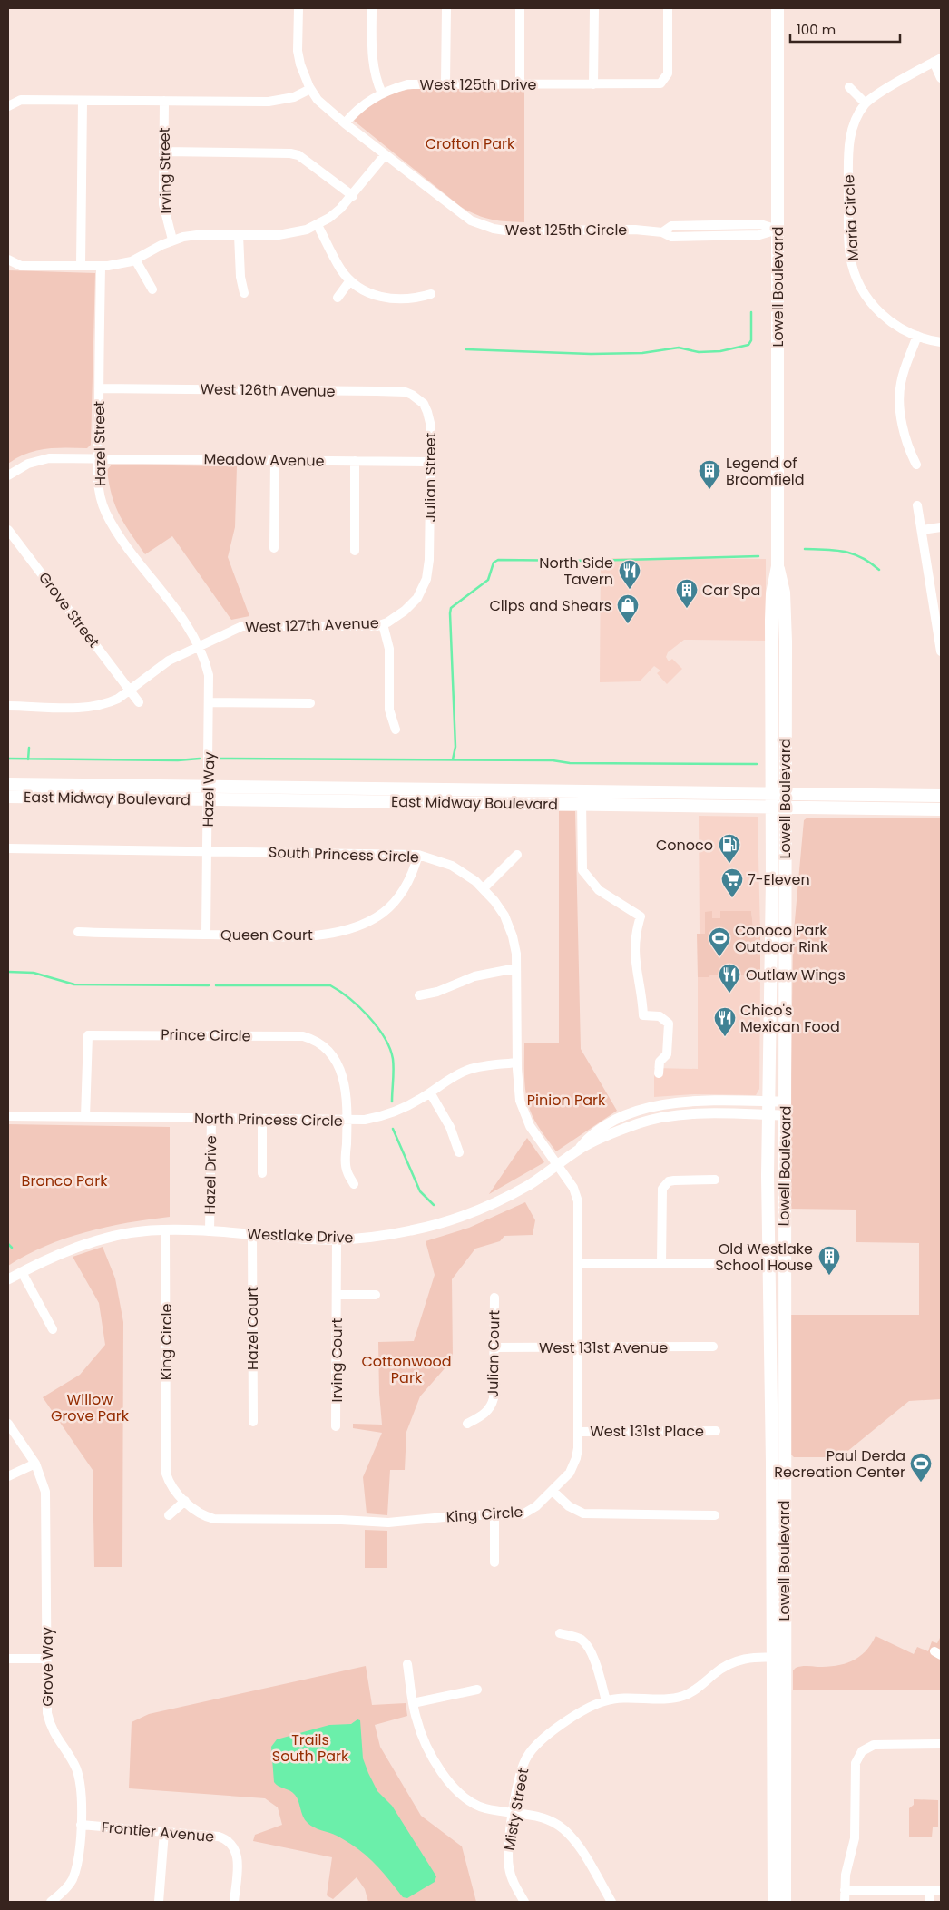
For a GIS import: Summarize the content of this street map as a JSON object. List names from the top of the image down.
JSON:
{
  "streets": {
    "main road": ["Lowell Boulevard", "East Midway Boulevard"],
    "street": [
      "West 125th Drive",
      "Irving Street",
      "Maria Circle",
      "West 125th Circle",
      "West 126th Avenue",
      "Hazel Street",
      "Meadow Avenue",
      "Julian Street",
      "Grove Street",
      "West 127th Avenue",
      "Hazel Way",
      "South Princess Circle",
      "Queen Court",
      "Prince Circle",
      "North Princess Circle",
      "Hazel Drive",
      "Westlake Drive",
      "Hazel Court",
      "King Circle",
      "West 131st Avenue",
      "Julian Court",
      "Irving Court",
      "West 131st Place",
      "Grove Way",
      "Misty Street",
      "Frontier Avenue"
    ]
  },
  "crossings": [
    ["West 125th Circle", "Lowell Boulevard"],
    ["Lowell Boulevard", "East Midway Boulevard"],
    ["Lowell Boulevard", "Westlake Drive"],
    ["Lowell Boulevard", "Misty Street"],
    ["West 126th Avenue", "Hazel Street"],
    ["West 126th Avenue", "Julian Street"],
    ["Hazel Street", "Meadow Avenue"],
    ["Hazel Street", "West 127th Avenue"],
    ["Hazel Street", "Hazel Way"],
    ["Meadow Avenue", "Julian Street"],
    ["Julian Street", "West 127th Avenue"],
    ["Grove Street", "West 127th Avenue"],
    ["West 127th Avenue", "Hazel Way"],
    ["Hazel Way", "East Midway Boulevard"],
    ["Hazel Way", "South Princess Circle"],
    ["Hazel Way", "Queen Court"],
    ["South Princess Circle", "Queen Court"],
    ["South Princess Circle", "North Princess Circle"],
    ["South Princess Circle", "Westlake Drive"],
    ["South Princess Circle", "King Circle"],
    ["Prince Circle", "North Princess Circle"],
    ["North Princess Circle", "Hazel Drive"],
    ["Hazel Drive", "Westlake Drive"],
    ["Westlake Drive", "Hazel Court"],
    ["Westlake Drive", "King Circle"],
    ["Westlake Drive", "Irving Court"],
    ["King Circle", "West 131st Avenue"],
    ["King Circle", "West 131st Place"],
    ["West 131st Avenue", "Julian Court"],
    ["Grove Way", "Frontier Avenue"]
  ],
  "parks": [
    "Crofton Park",
    "Pinion Park",
    "Bronco Park",
    "Cottonwood Park",
    "Willow Grove Park",
    "Trails South Park"
  ],
  "places": {
    "building": ["Legend of Broomfield", "Car Spa", "Old Westlake School House"],
    "restaurant": ["North Side Tavern", "Outlaw Wings", "Chico's Mexican Food"],
    "shop": ["Clips and Shears"],
    "fuel station": ["Conoco"],
    "supermarket": ["7-Eleven"],
    "sports": ["Conoco Park Outdoor Rink", "Paul Derda Recreation Center"]
  },
  "scale_bar": "100 m"
}
